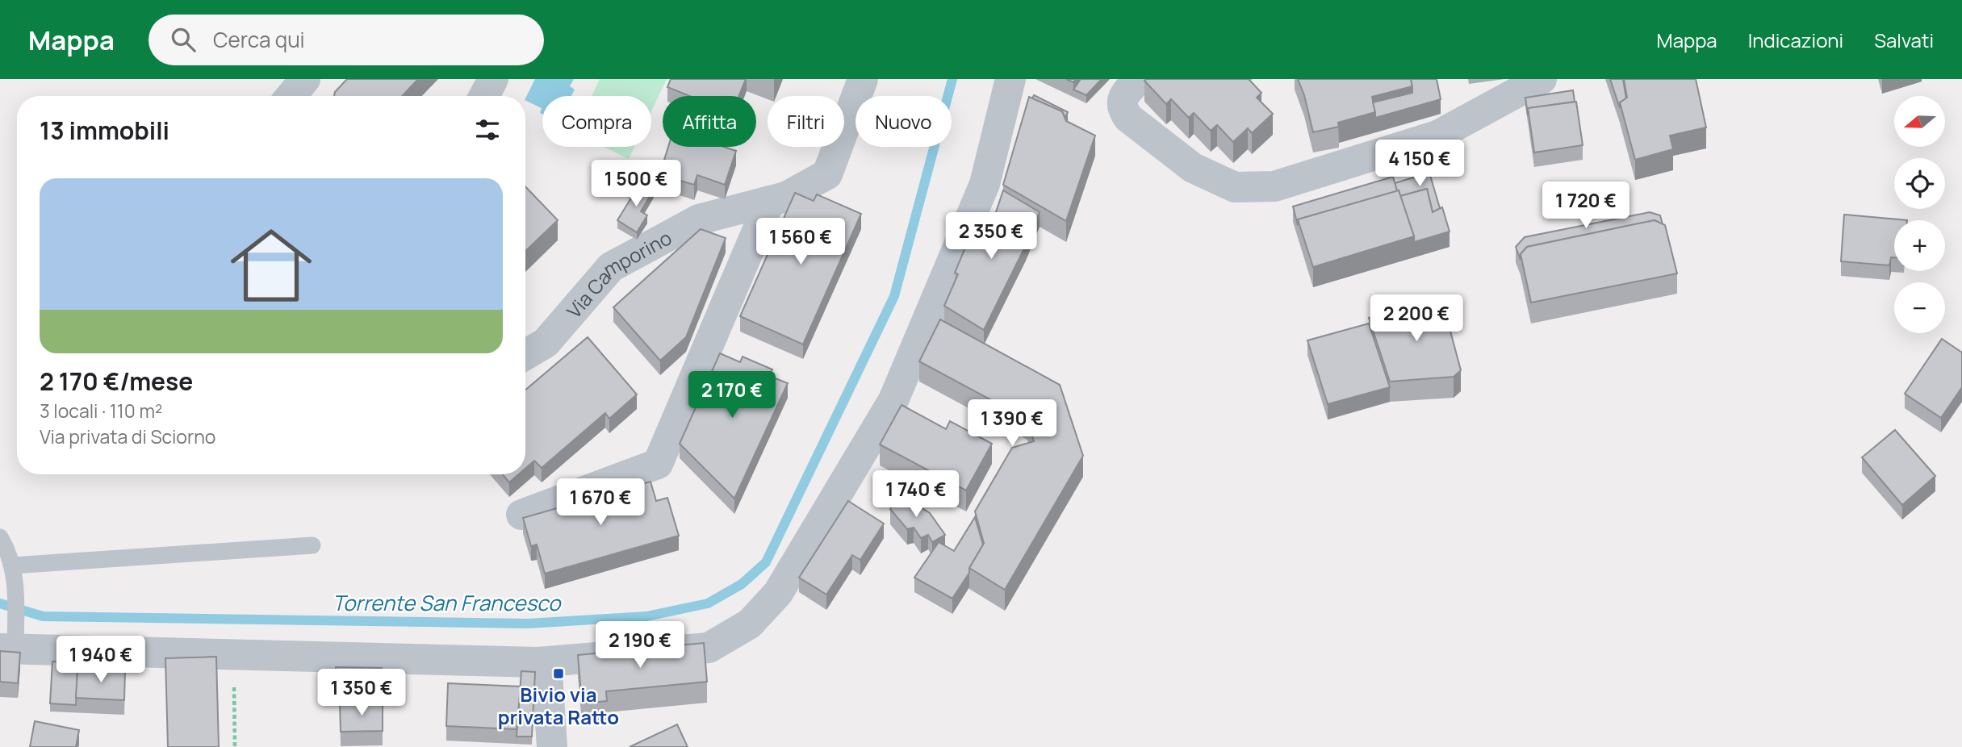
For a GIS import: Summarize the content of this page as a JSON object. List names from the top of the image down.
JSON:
{
  "streets": {
    "street": ["Via Camporino"]
  },
  "water": ["Torrente San Francesco"],
  "places": {
    "transit": ["Bivio via privata Ratto"]
  },
  "north": "left",
  "page": {
    "header": "Mappa",
    "search": "Cerca qui",
    "nav": ["Mappa", "Indicazioni", "Salvati"],
    "map_buttons": ["+", "−"],
    "chip": [
      "Compra",
      "Affitta",
      "Filtri",
      "Nuovo"
    ],
    "heading": "13 immobili",
    "price": [
      "4 150 €",
      "1 500 €",
      "1 720 €",
      "2 350 €",
      "1 560 €",
      "2 200 €",
      "2 170 €",
      "1 390 €",
      "1 740 €",
      "1 670 €",
      "2 190 €",
      "1 940 €",
      "1 350 €"
    ],
    "list": [
      {
        "name": "2 170 €/mese",
        "note": "3 locali · 110 m² · Via privata di Sciorno"
      }
    ]
  }
}
